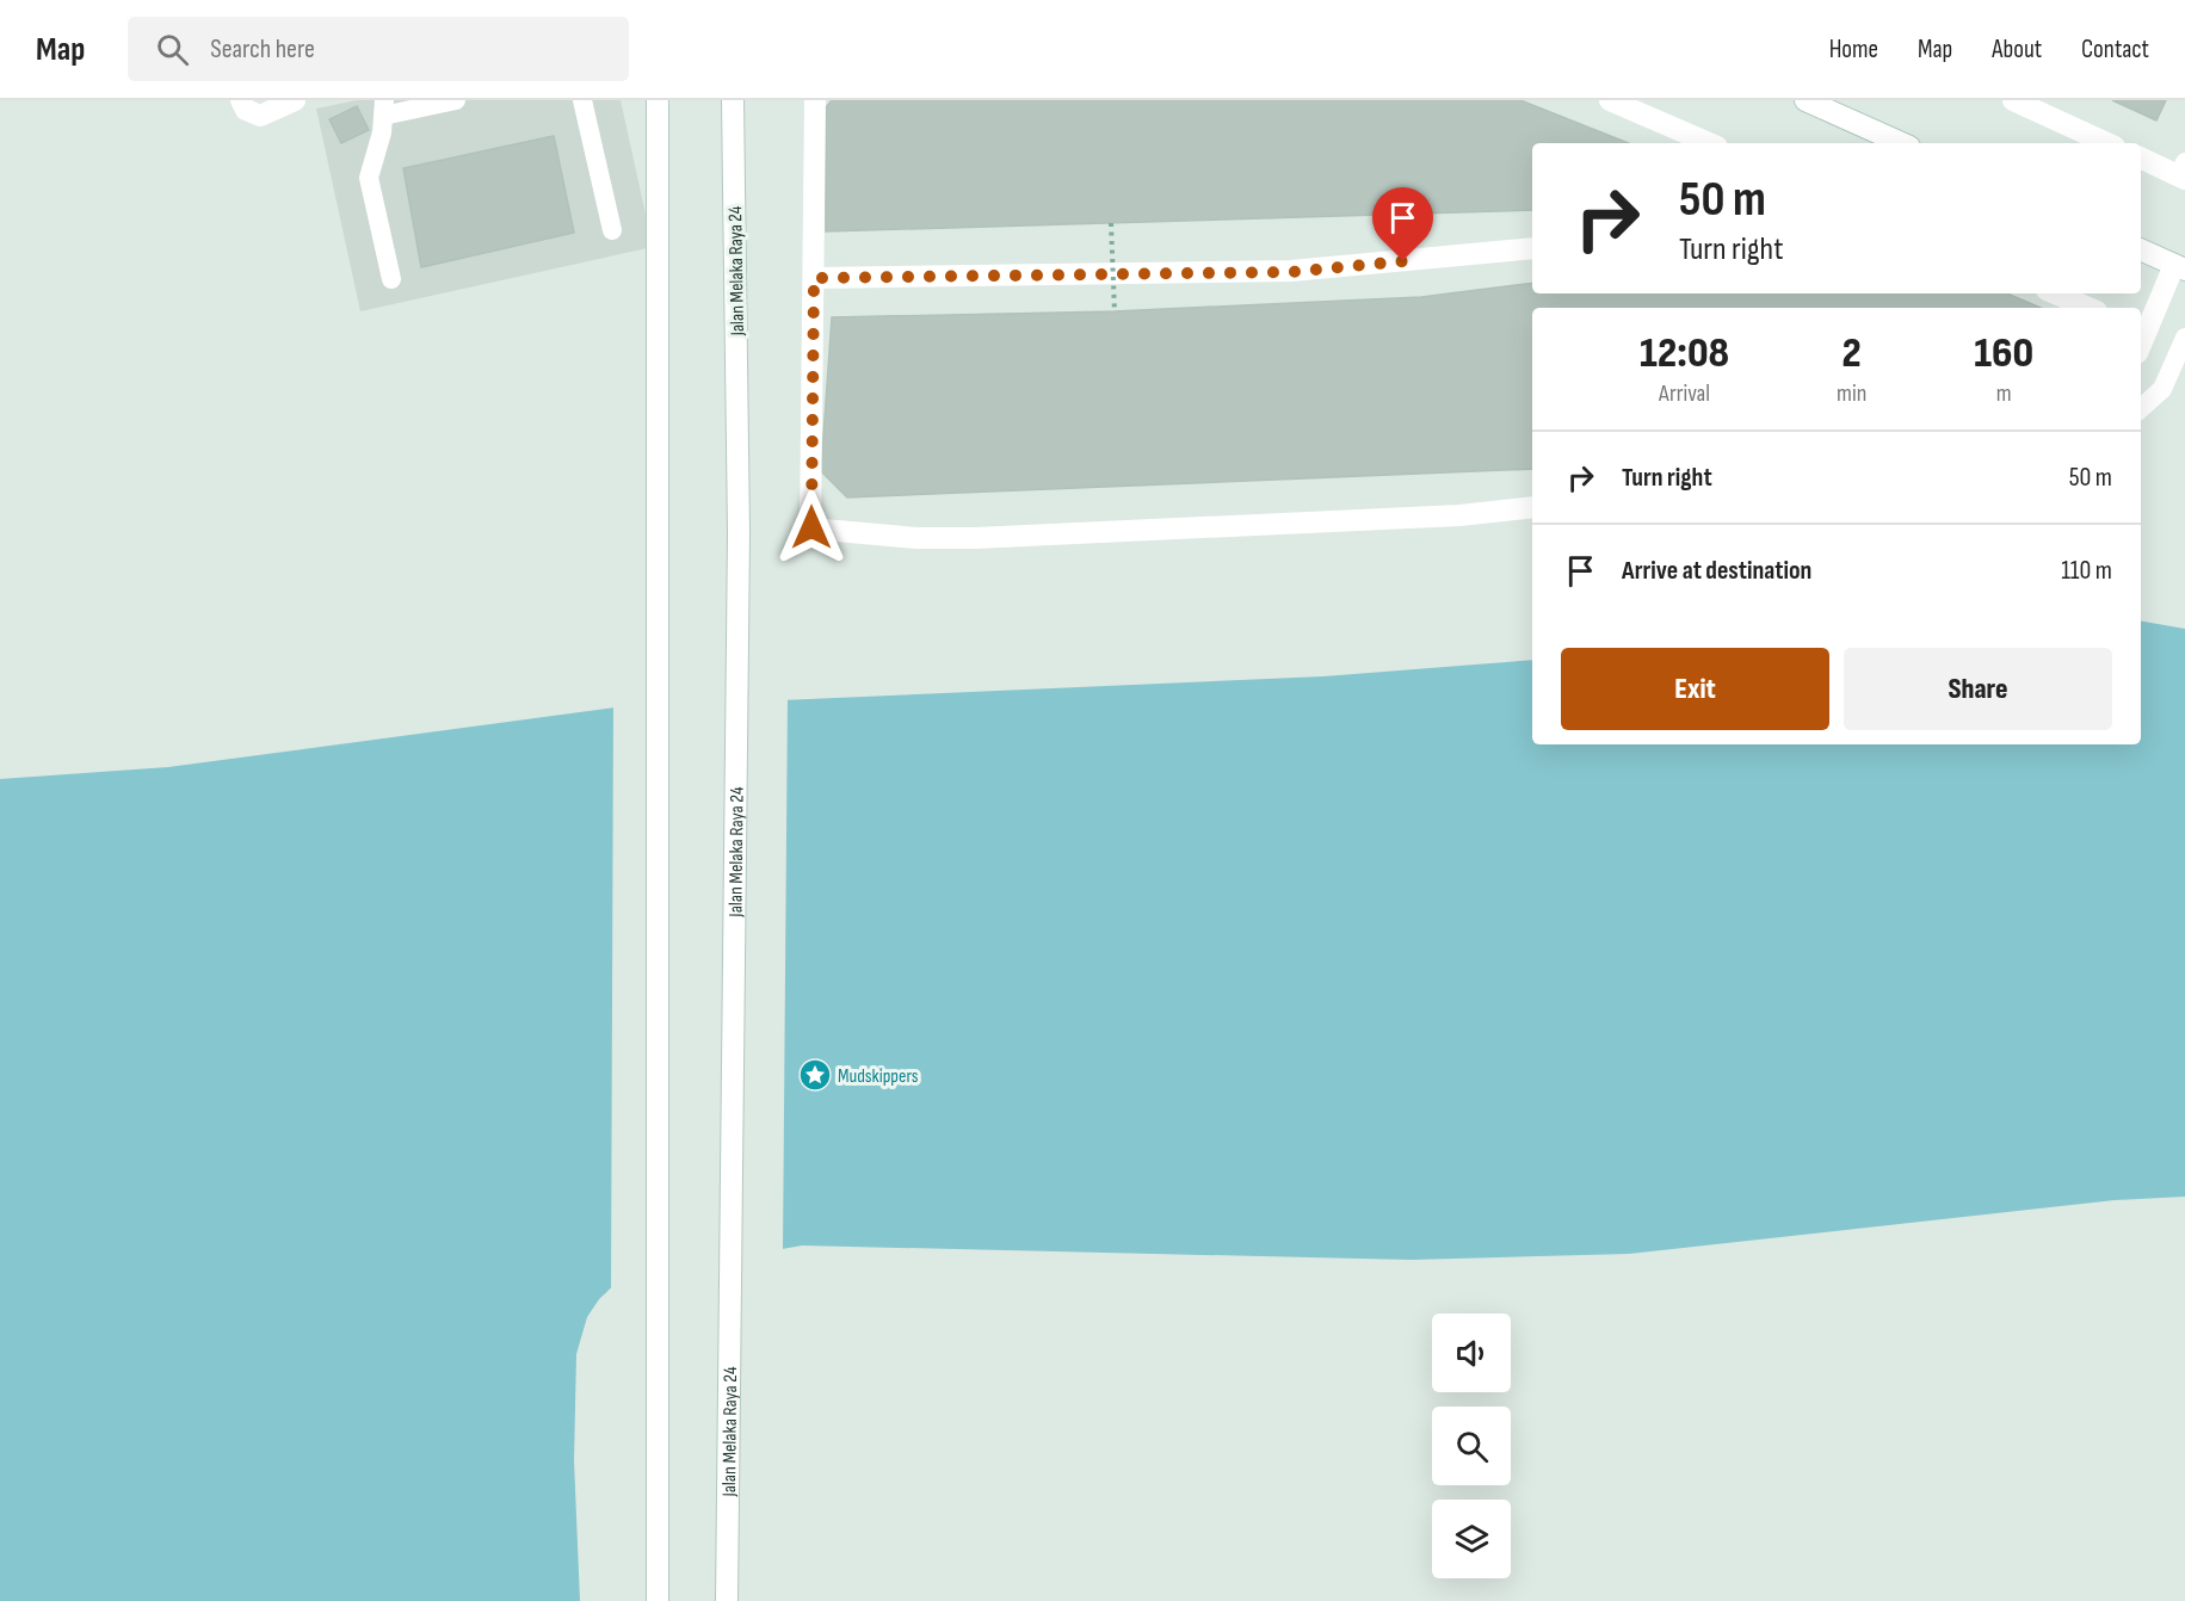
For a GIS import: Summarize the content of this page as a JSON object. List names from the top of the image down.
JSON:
{
  "streets": {
    "street": ["Jalan Melaka Raya 24"]
  },
  "places": {
    "place": ["Mudskippers"]
  },
  "page": {
    "header": "Map",
    "search": "Search here",
    "nav": [
      "Home",
      "Map",
      "About",
      "Contact"
    ],
    "turn": ["50 m", "Turn right"],
    "eta": [
      "12:08",
      "Arrival",
      "2",
      "min",
      "160",
      "m"
    ],
    "list": [
      {
        "name": "Turn right",
        "value": "50 m"
      },
      {
        "name": "Arrive at destination",
        "value": "110 m"
      }
    ],
    "buttons": ["Exit", "Share"]
  }
}
